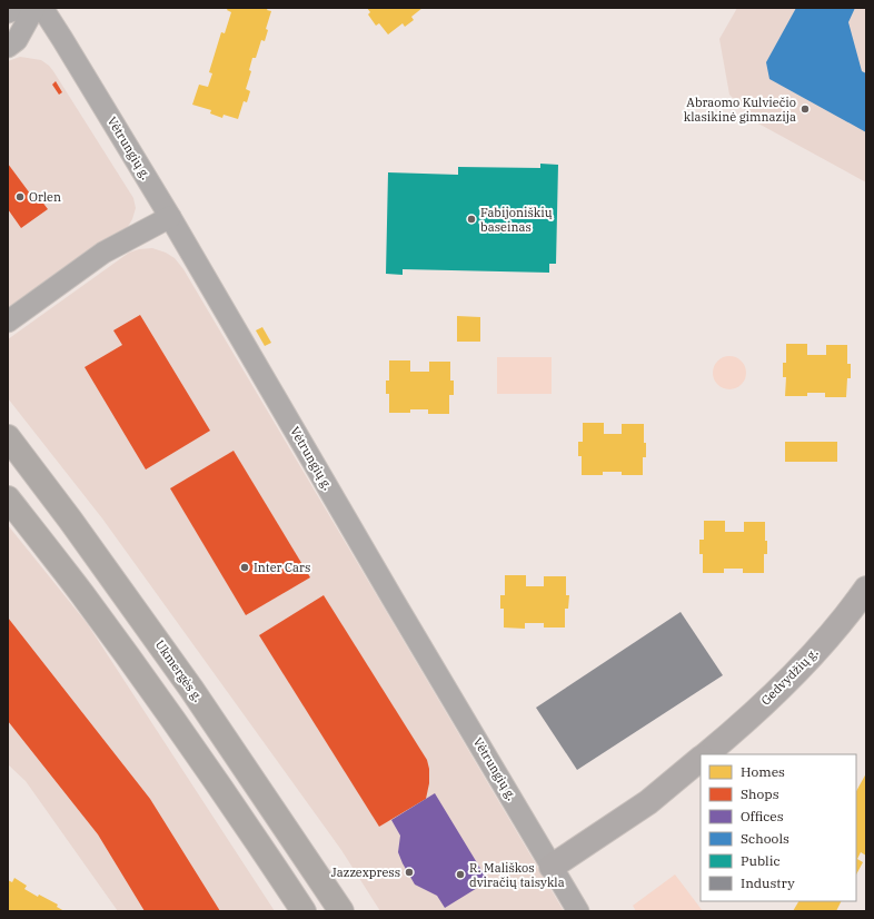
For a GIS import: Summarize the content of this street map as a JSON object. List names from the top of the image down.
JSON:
{
  "streets": {
    "highway": ["Ukmergės g."],
    "main road": ["Gedvydžių g."],
    "street": ["Vėtrungių g."]
  },
  "places": [
    "Abraomo Kulviečio klasikinė gimnazija",
    "Orlen",
    "Fabijoniškių baseinas",
    "Inter Cars",
    "Jazzexpress",
    "R. Mališkos dviračių taisykla"
  ],
  "legend": [
    "Homes",
    "Shops",
    "Offices",
    "Schools",
    "Public",
    "Industry"
  ]
}
